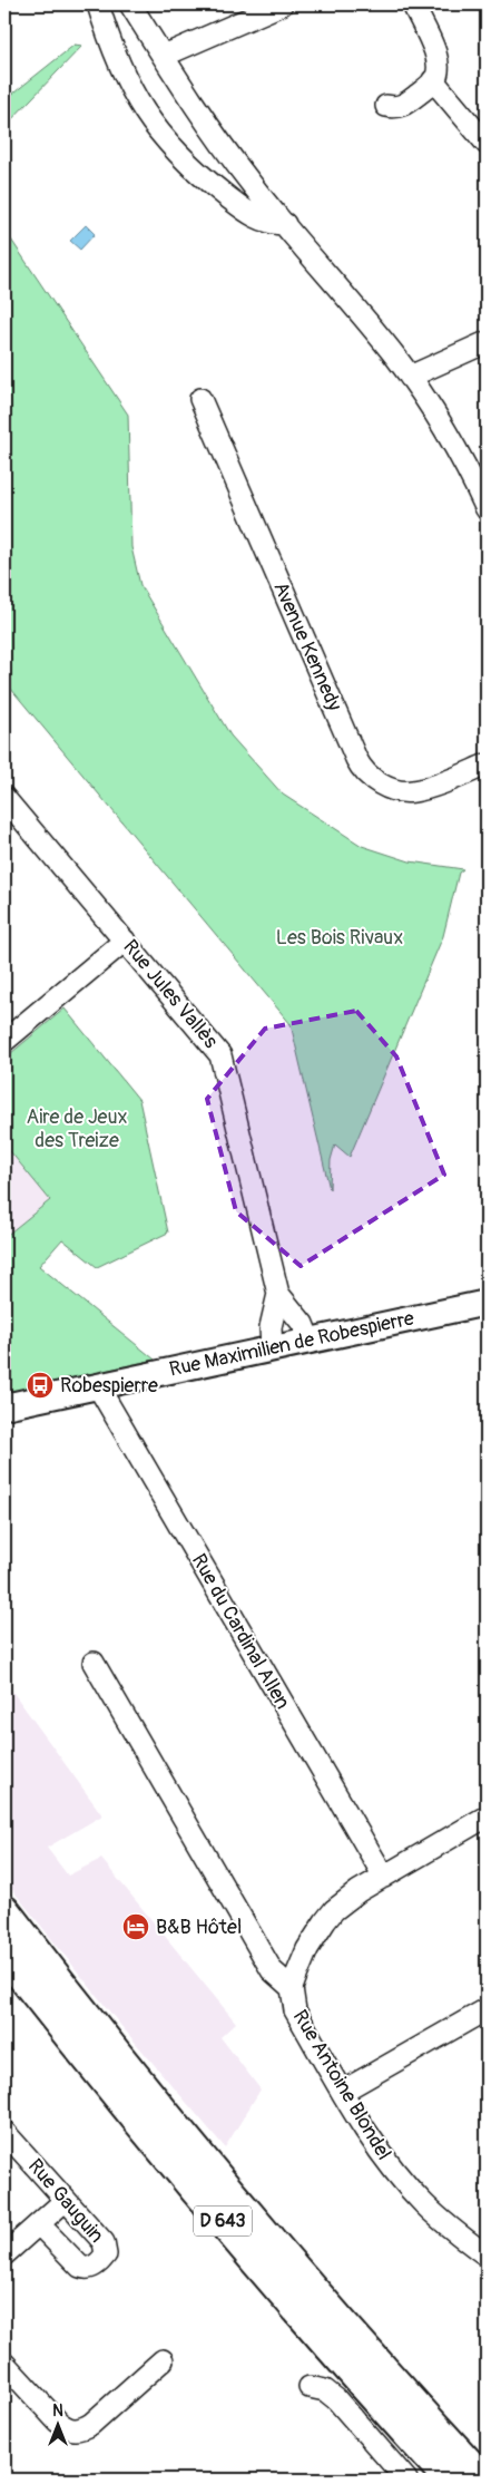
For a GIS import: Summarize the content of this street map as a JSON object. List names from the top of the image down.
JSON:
{
  "streets": {
    "highway": ["D 643"],
    "main road": ["Rue Maximilien de Robespierre"],
    "street": [
      "Avenue Kennedy",
      "Rue Jules Vallès",
      "Rue du Cardinal Allen",
      "Rue Antoine Blondel",
      "Rue Gauguin"
    ]
  },
  "crossings": [
    ["Rue Jules Vallès", "Rue Maximilien de Robespierre"],
    ["Rue Maximilien de Robespierre", "Rue du Cardinal Allen"]
  ],
  "parks": ["Les Bois Rivaux", "Aire de Jeux des Treize"],
  "places": {
    "bus stop": ["Robespierre"],
    "hotel": ["B&B Hôtel"]
  },
  "north": "top"
}
